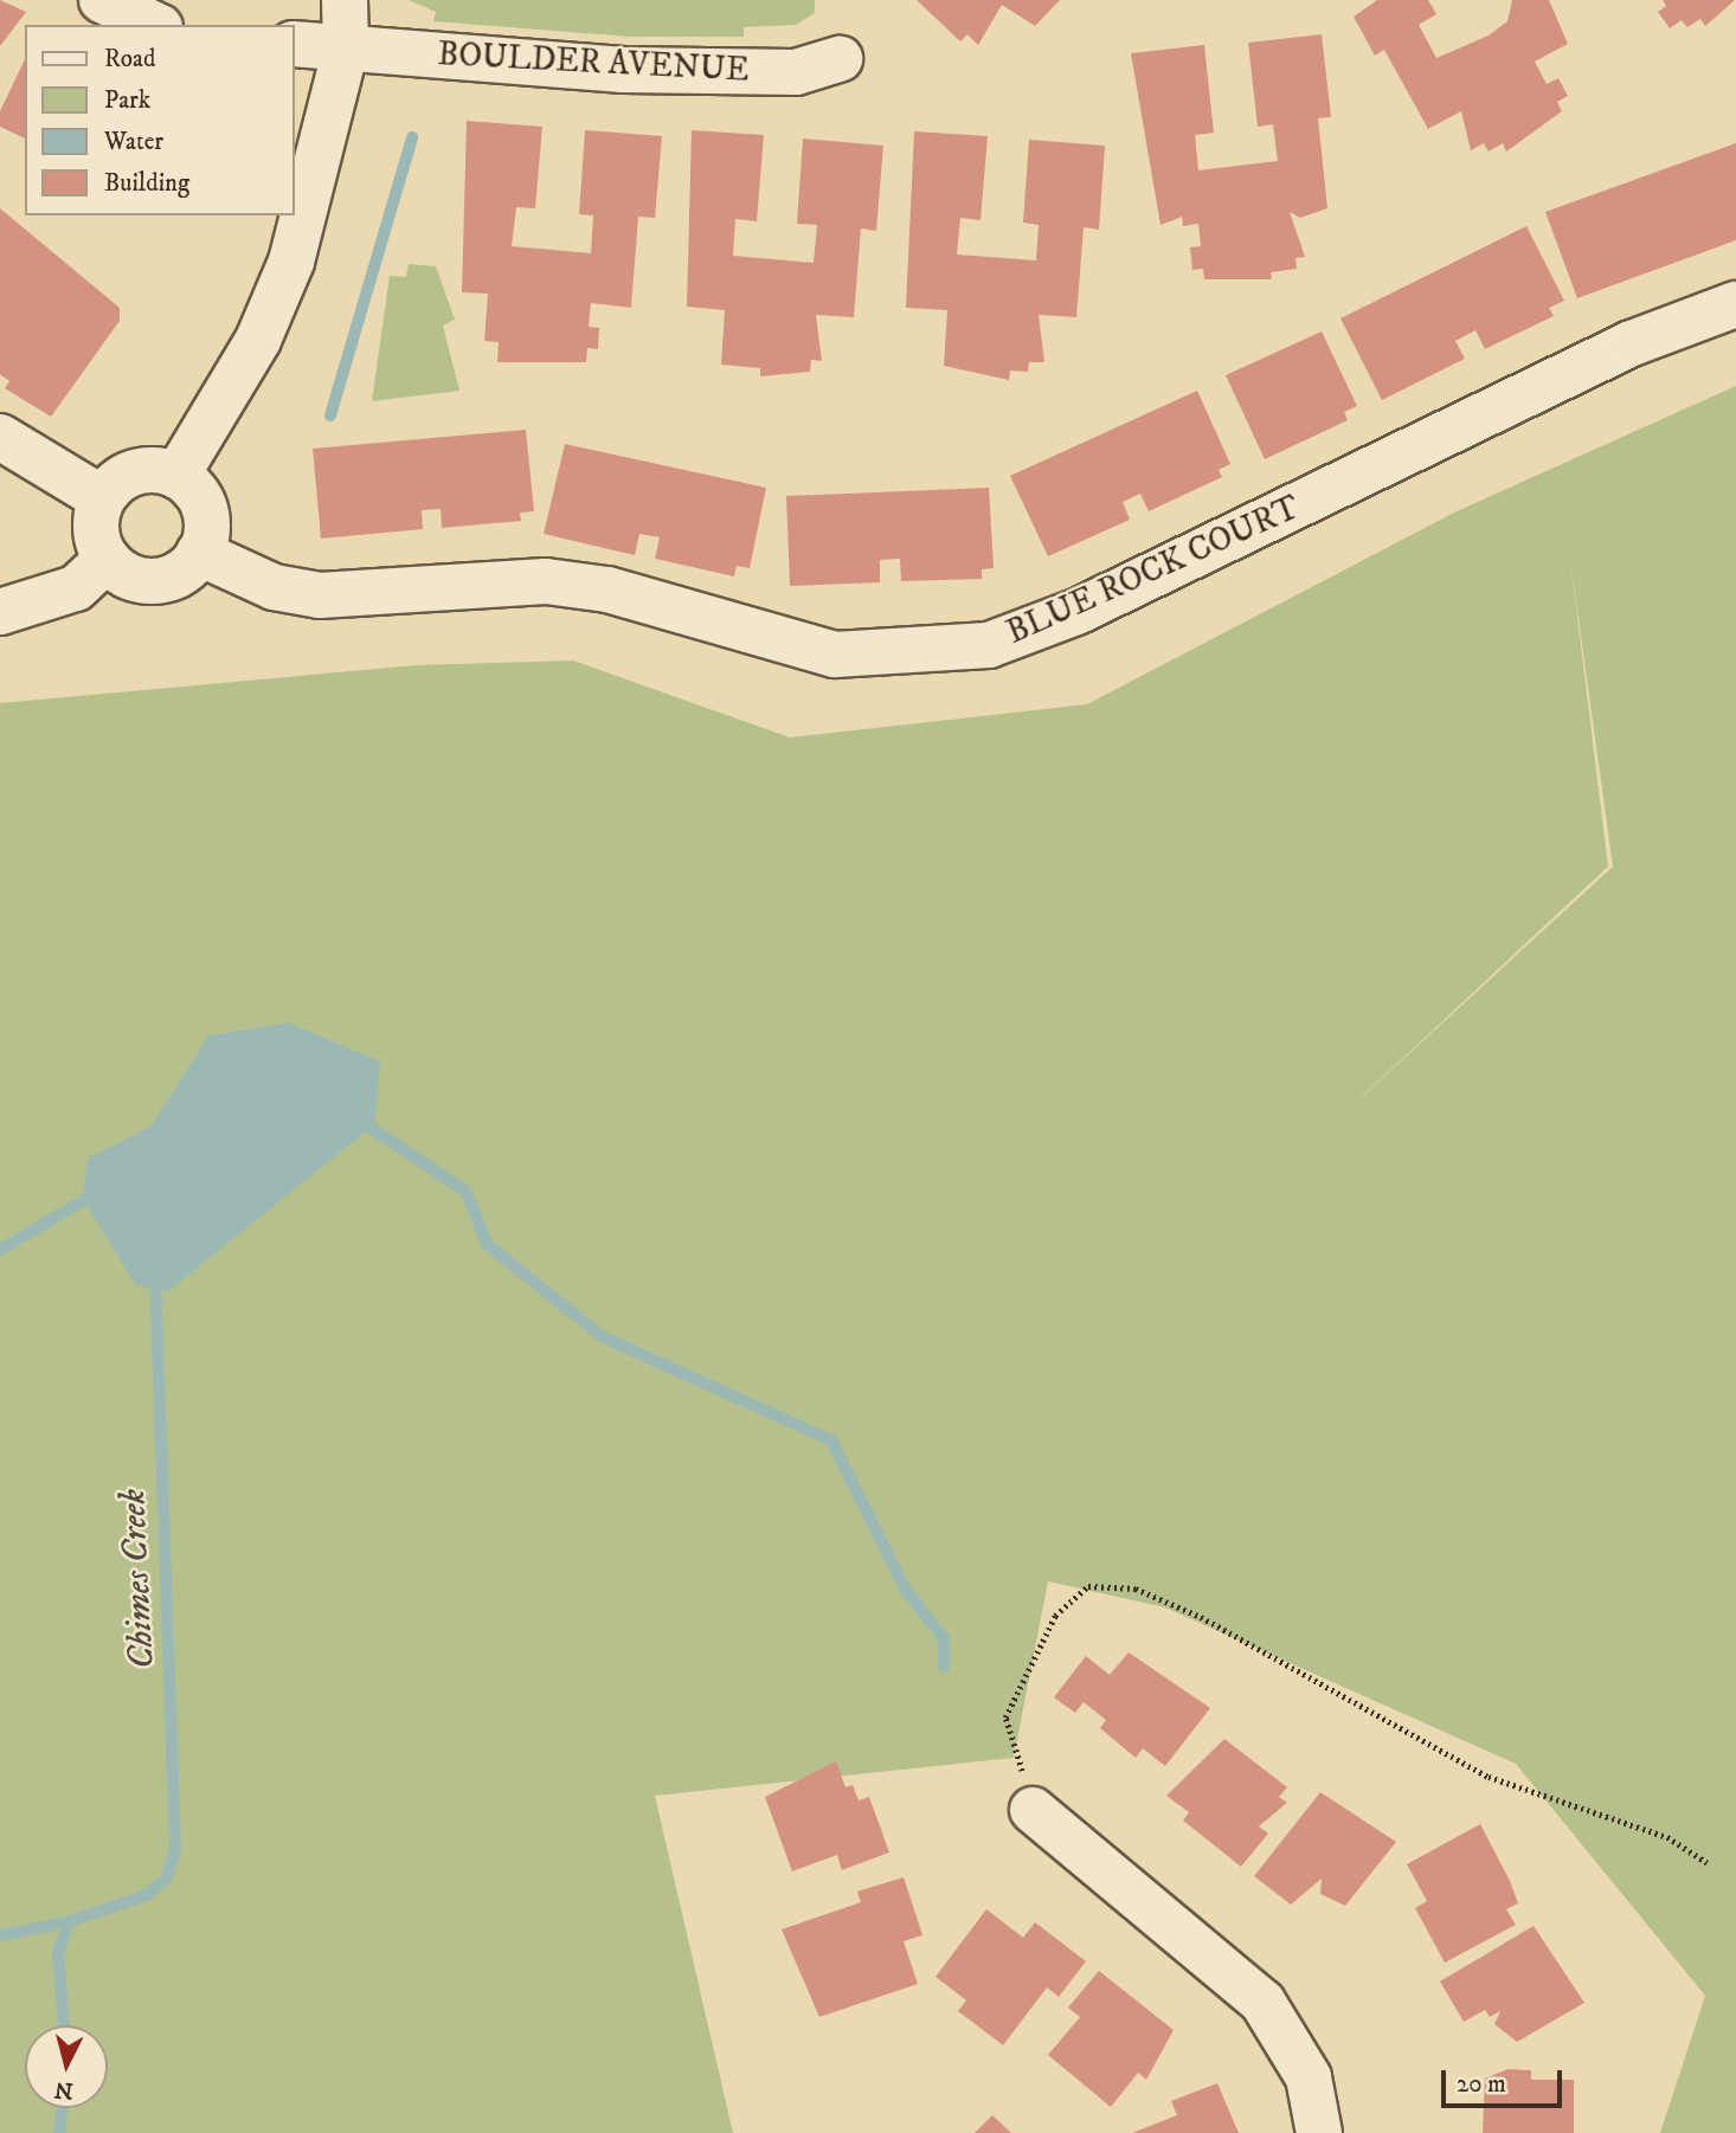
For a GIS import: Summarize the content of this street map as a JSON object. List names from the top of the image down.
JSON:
{
  "streets": {
    "street": ["BOULDER AVENUE", "BLUE ROCK COURT"]
  },
  "water": ["Chimes Creek"],
  "legend": [
    "Road",
    "Park",
    "Water",
    "Building"
  ],
  "scale_bar": "20 m",
  "north": "bottom"
}
